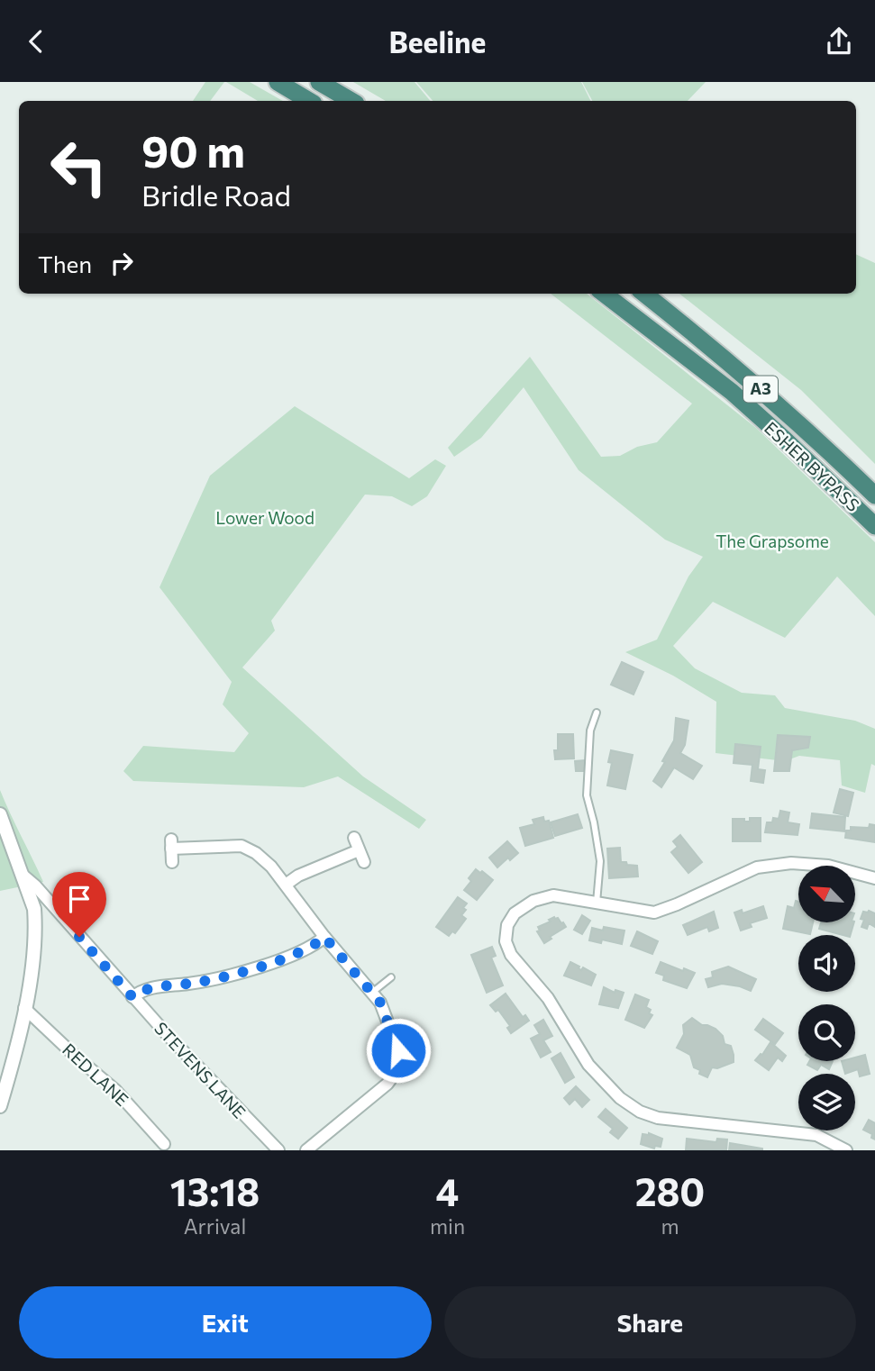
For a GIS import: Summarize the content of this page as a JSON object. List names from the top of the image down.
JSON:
{
  "streets": {
    "highway": ["A3", "ESHER BYPASS"],
    "street": ["STEVENS LANE", "RED LANE"]
  },
  "parks": ["Lower Wood", "The Grapsome"],
  "north": "top left",
  "page": {
    "header": "Beeline",
    "turn": ["90 m", "Bridle Road"],
    "then": "Then",
    "eta": [
      "13:18",
      "Arrival",
      "4",
      "min",
      "280",
      "m"
    ],
    "buttons": ["Exit", "Share"]
  }
}
